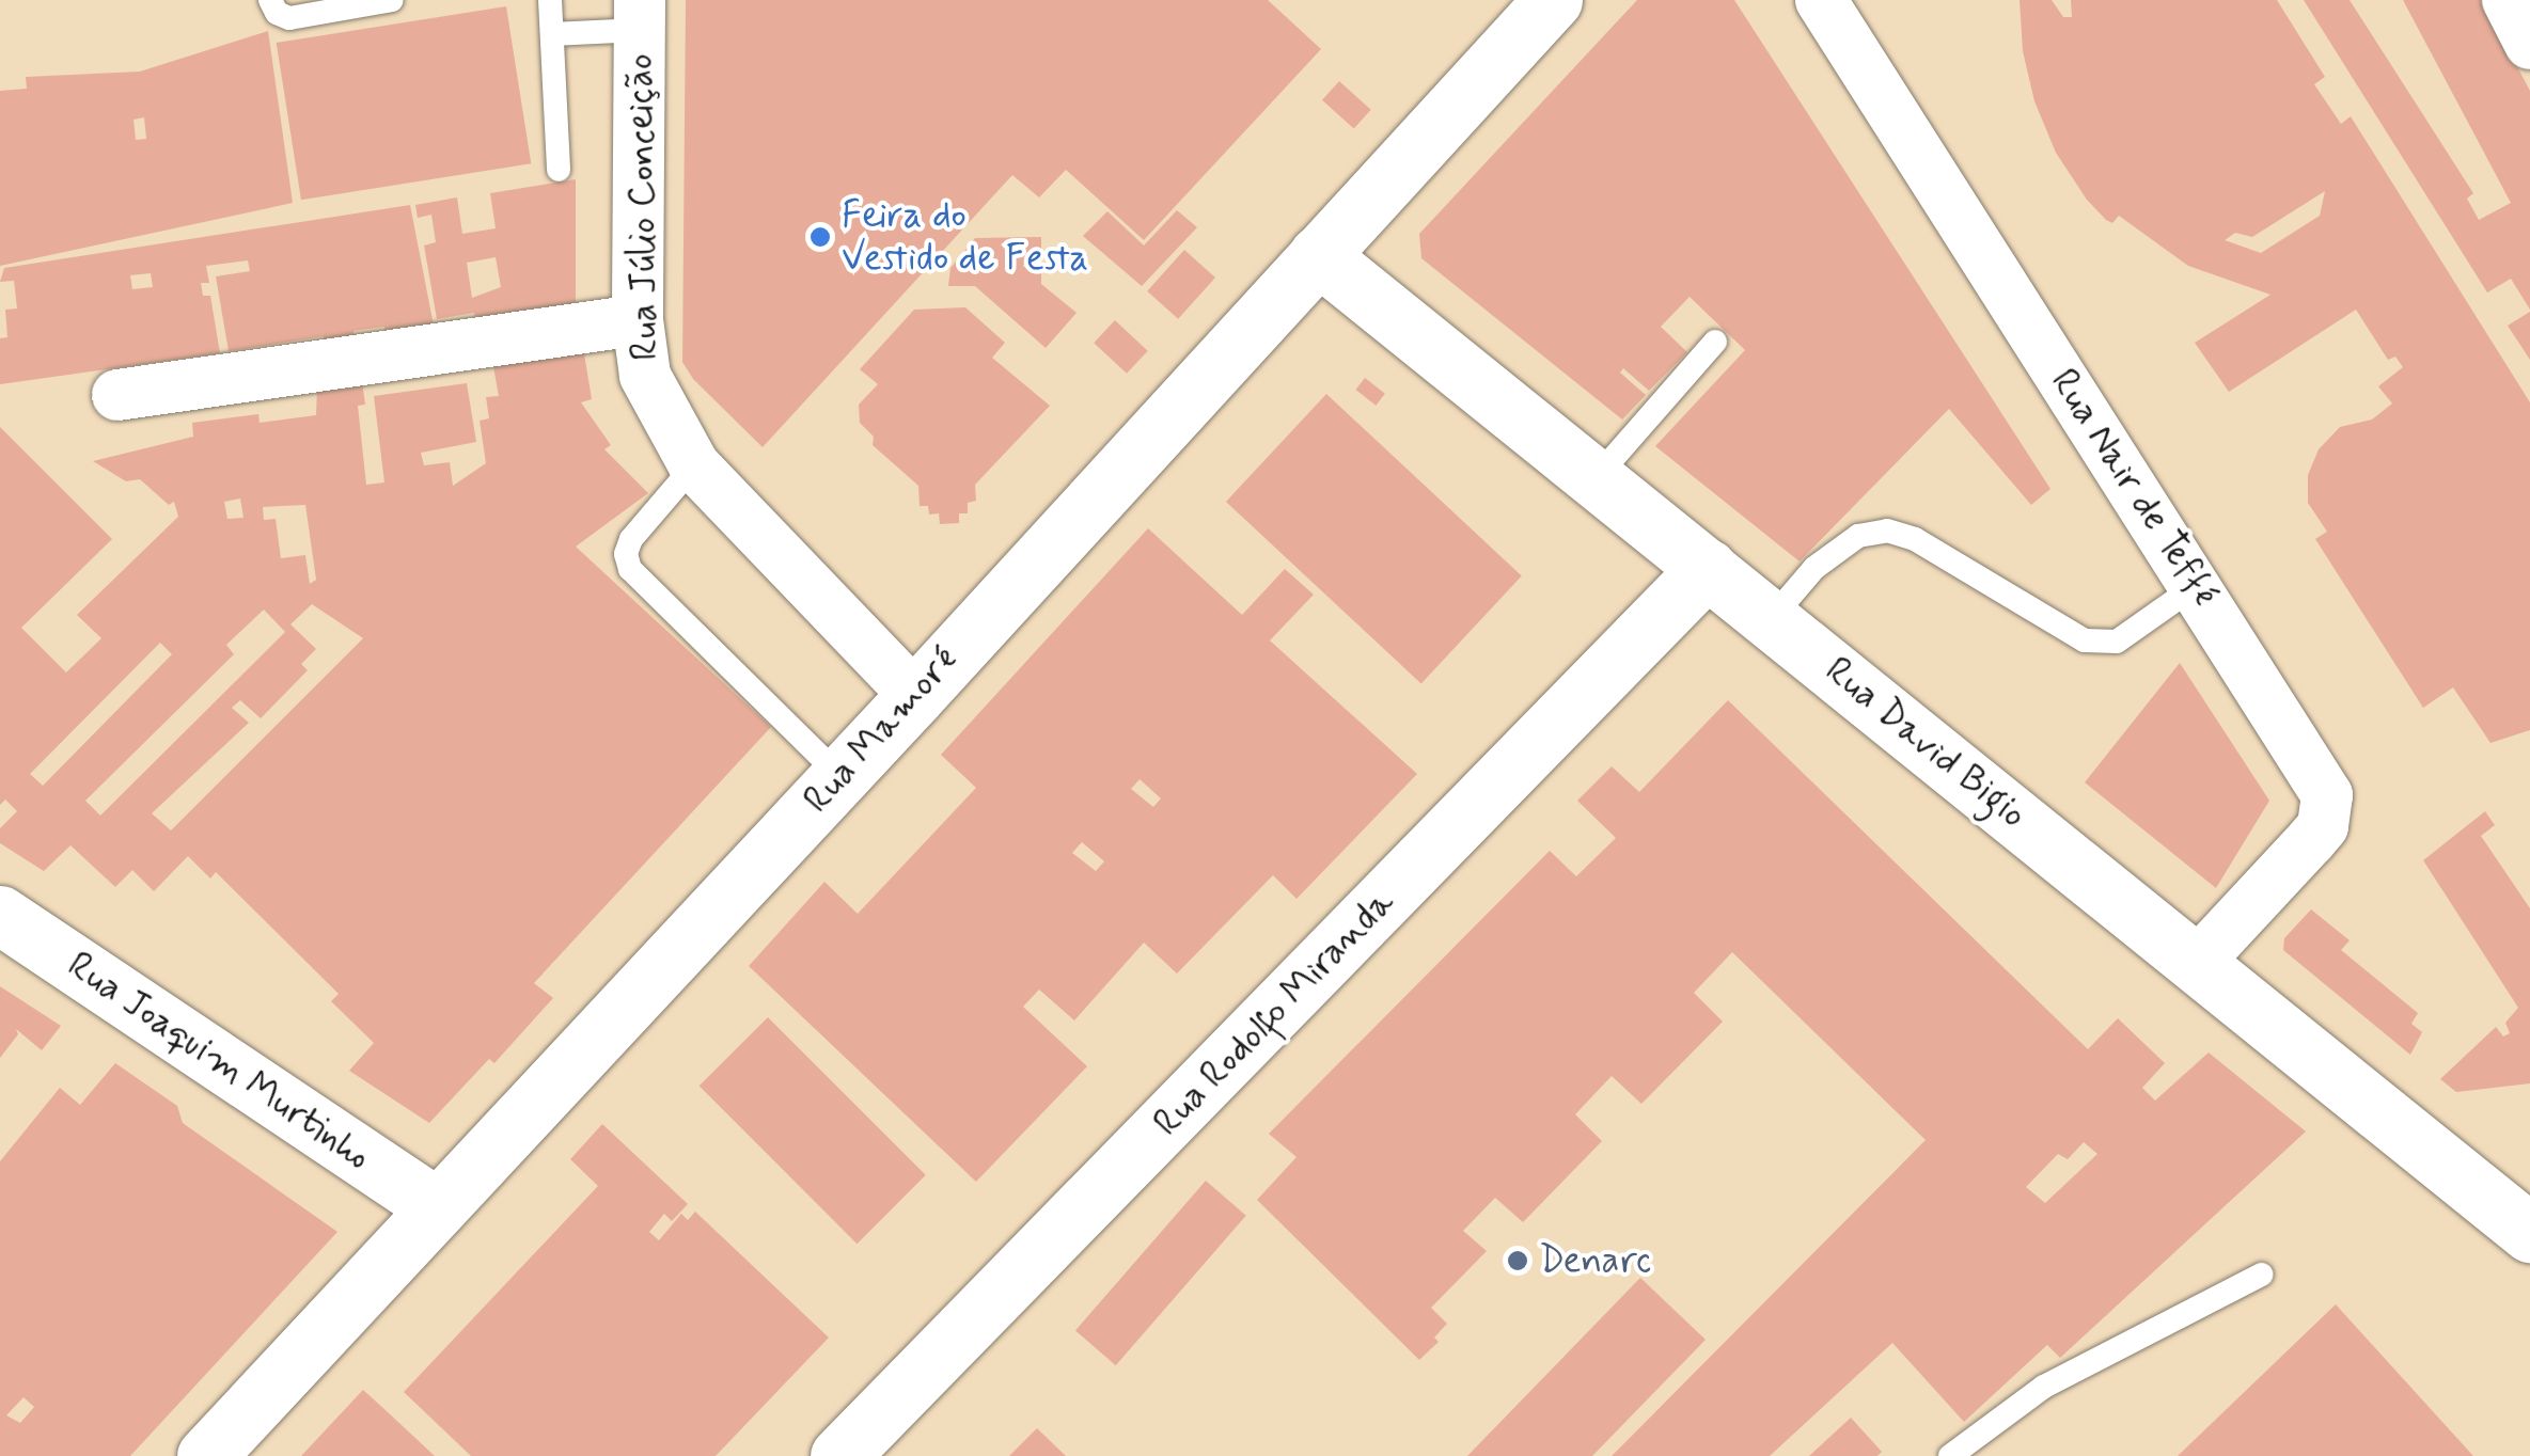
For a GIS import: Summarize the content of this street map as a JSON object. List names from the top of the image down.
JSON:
{
  "streets": {
    "street": [
      "Rua Júlio Conceição",
      "Rua Nair de Teffé",
      "Rua Mamoré",
      "Rua David Bigio",
      "Rua Rodolfo Miranda",
      "Rua Joaquim Murtinho"
    ]
  },
  "crossings": [
    ["Rua Júlio Conceição", "Rua Mamoré"],
    ["Rua Nair de Teffé", "Rua David Bigio"],
    ["Rua Mamoré", "Rua David Bigio"],
    ["Rua Mamoré", "Rua Joaquim Murtinho"],
    ["Rua David Bigio", "Rua Rodolfo Miranda"]
  ],
  "places": ["Feira do Vestido de Festa", "Denarc"]
}
